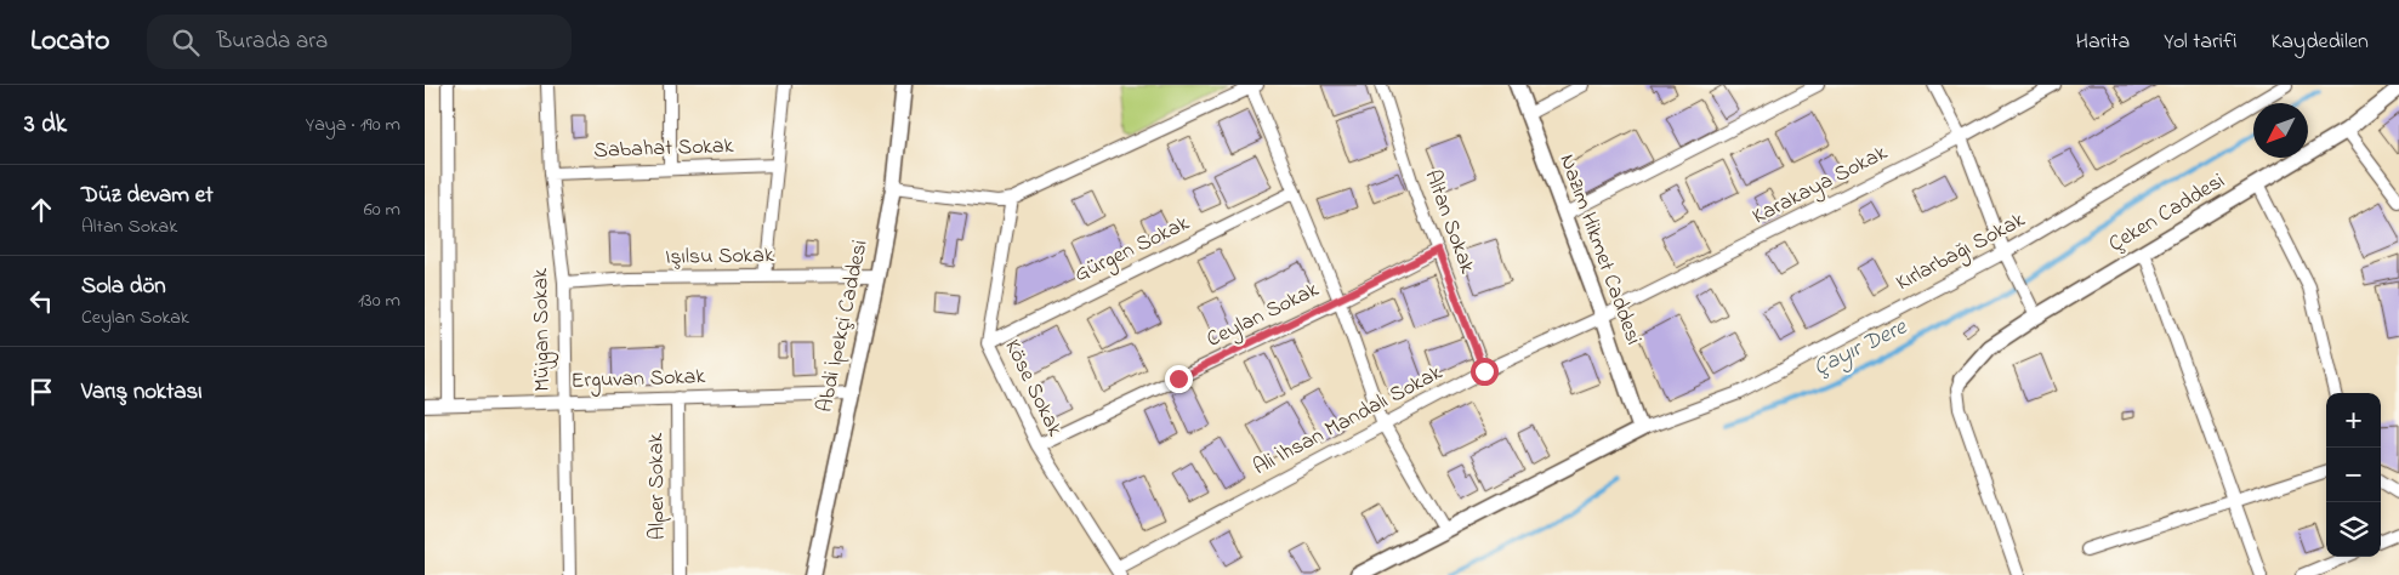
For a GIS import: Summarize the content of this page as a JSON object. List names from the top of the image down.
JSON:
{
  "streets": {
    "street": [
      "Sabahat Sokak",
      "Karakaya Sokak",
      "Çeken Caddesi",
      "Altan Sokak",
      "Gürgen Sokak",
      "Nazım Hikmet Caddesi",
      "Kırlarbağı Sokak",
      "Işılsu Sokak",
      "Ceylan Sokak",
      "Abdi İpekçi Caddesi",
      "Müjgan Sokak",
      "Erguvan Sokak",
      "Köse Sokak",
      "Ali İhsan Mandalı Sokak",
      "Alper Sokak"
    ]
  },
  "crossings": [
    ["Sabahat Sokak", "Müjgan Sokak"],
    ["Karakaya Sokak", "Nazım Hikmet Caddesi"],
    ["Karakaya Sokak", "Ali İhsan Mandalı Sokak"],
    ["Altan Sokak", "Ceylan Sokak"],
    ["Altan Sokak", "Ali İhsan Mandalı Sokak"],
    ["Gürgen Sokak", "Köse Sokak"],
    ["Nazım Hikmet Caddesi", "Kırlarbağı Sokak"],
    ["Nazım Hikmet Caddesi", "Ali İhsan Mandalı Sokak"],
    ["Işılsu Sokak", "Abdi İpekçi Caddesi"],
    ["Işılsu Sokak", "Müjgan Sokak"],
    ["Ceylan Sokak", "Köse Sokak"],
    ["Abdi İpekçi Caddesi", "Erguvan Sokak"],
    ["Müjgan Sokak", "Erguvan Sokak"],
    ["Erguvan Sokak", "Alper Sokak"],
    ["Köse Sokak", "Ali İhsan Mandalı Sokak"]
  ],
  "water": ["Çayır Dere"],
  "north": "bottom left",
  "page": {
    "header": "Locato",
    "search": "Burada ara",
    "nav": ["Harita", "Yol tarifi", "Kaydedilen"],
    "heading": ["3 dk", "Yaya · 190 m"],
    "list": [
      ["Düz devam et", "Altan Sokak", "60 m"],
      ["Sola dön", "Ceylan Sokak", "130 m"],
      "Varış noktası"
    ],
    "map_buttons": ["+", "−"]
  }
}
